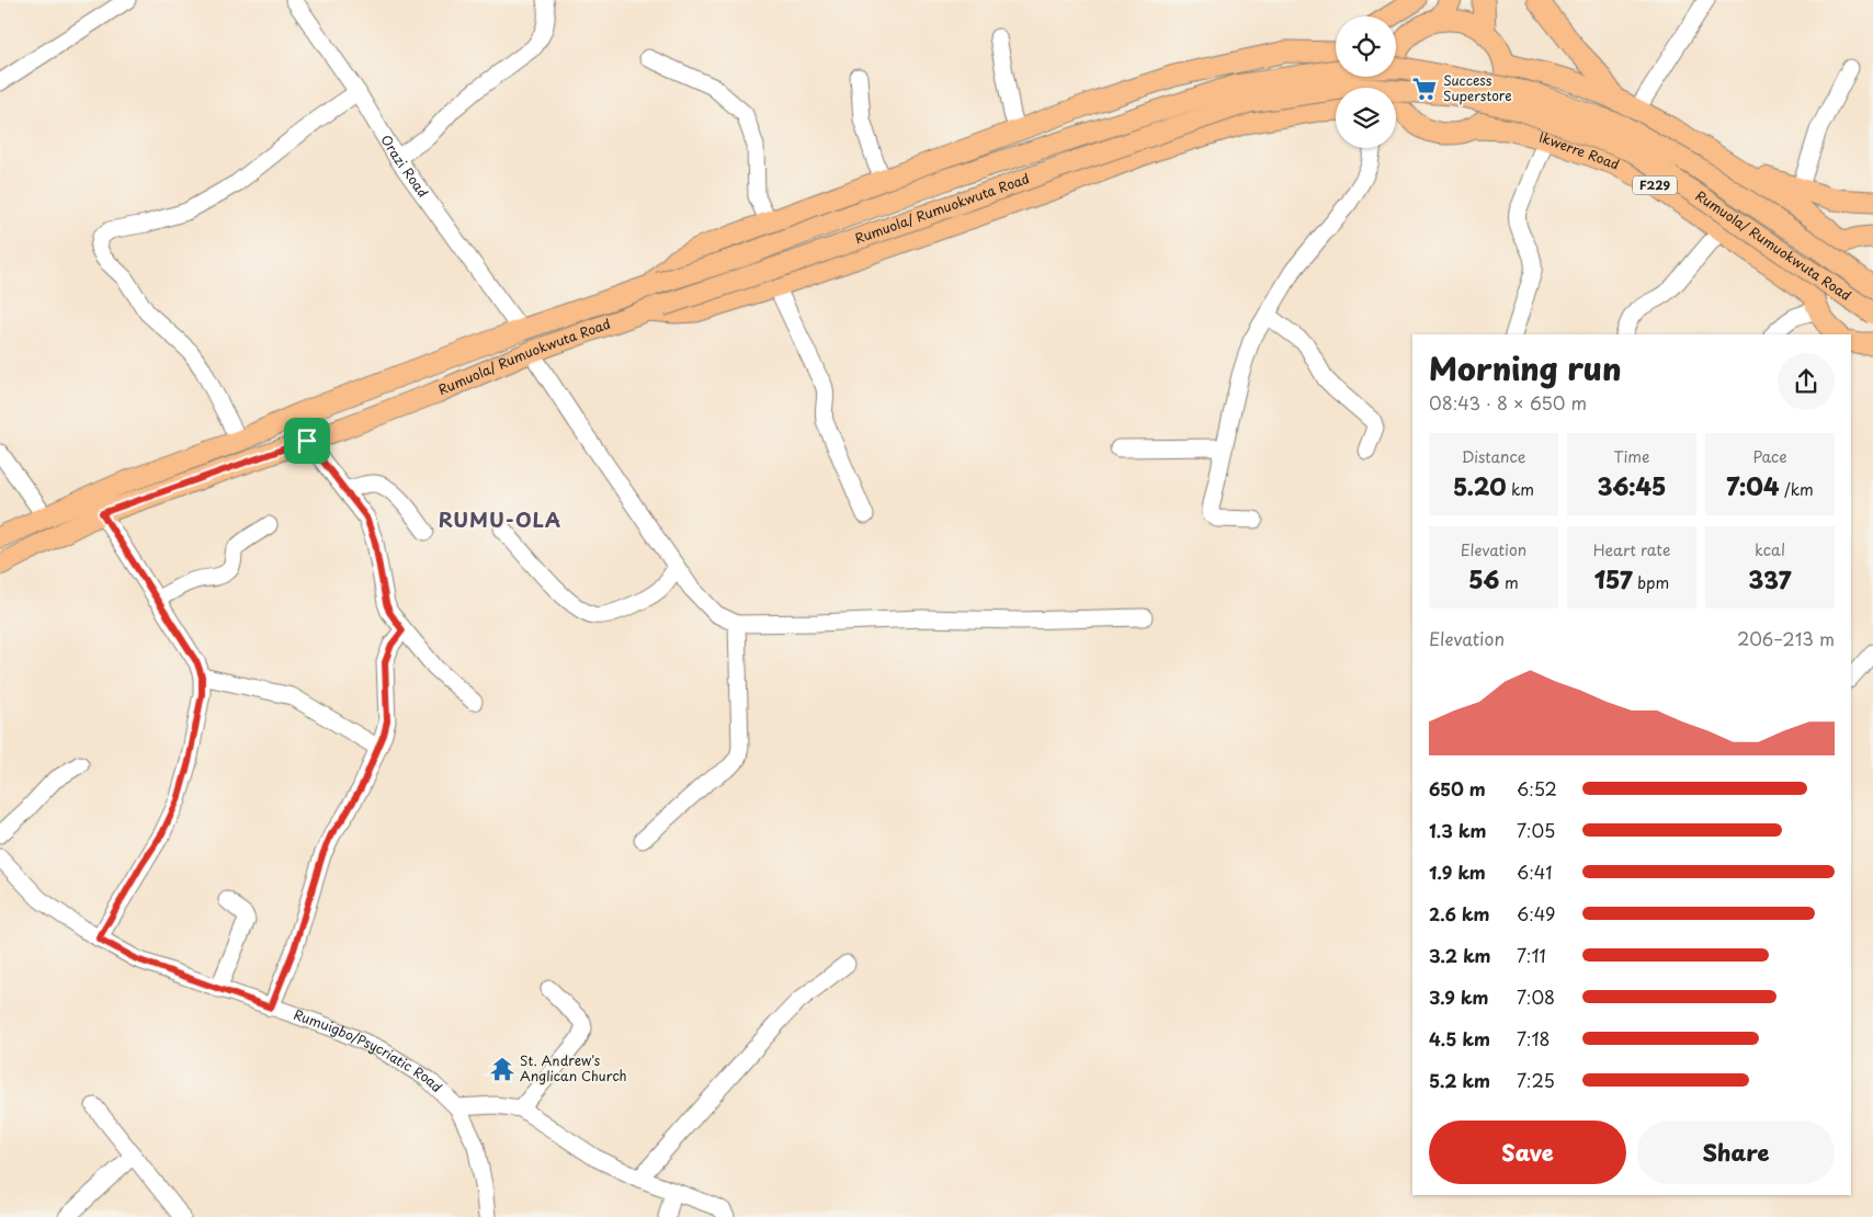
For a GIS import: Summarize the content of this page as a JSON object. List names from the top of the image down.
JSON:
{
  "streets": {
    "main road": ["Ikwerre Road", "F229", "Rumuola/ Rumuokwuta Road"],
    "street": ["Orazi Road", "Rumuigbo/Psycriatic Road"]
  },
  "crossings": [
    ["Ikwerre Road", "F229"],
    ["Orazi Road", "Rumuola/ Rumuokwuta Road"]
  ],
  "districts": ["RUMU-OLA"],
  "places": {
    "supermarket": ["Success Superstore"],
    "temple": ["St. Andrew's Anglican Church"]
  },
  "page": {
    "heading": ["Morning run", "08:43 · 8 × 650 m"],
    "stats": [
      ["Distance", "5.20 km"],
      ["Time", "36:45"],
      ["Pace", "7:04 /km"],
      ["Elevation", "56 m"],
      ["Heart rate", "157 bpm"],
      ["kcal", "337"]
    ],
    "chart": ["Elevation", "206–213 m"],
    "list": [
      {
        "name": "650 m",
        "note": "6:52"
      },
      {
        "name": "1.3 km",
        "note": "7:05"
      },
      {
        "name": "1.9 km",
        "note": "6:41"
      },
      {
        "name": "2.6 km",
        "note": "6:49"
      },
      {
        "name": "3.2 km",
        "note": "7:11"
      },
      {
        "name": "3.9 km",
        "note": "7:08"
      },
      {
        "name": "4.5 km",
        "note": "7:18"
      },
      {
        "name": "5.2 km",
        "note": "7:25"
      }
    ],
    "buttons": ["Save", "Share"]
  }
}
